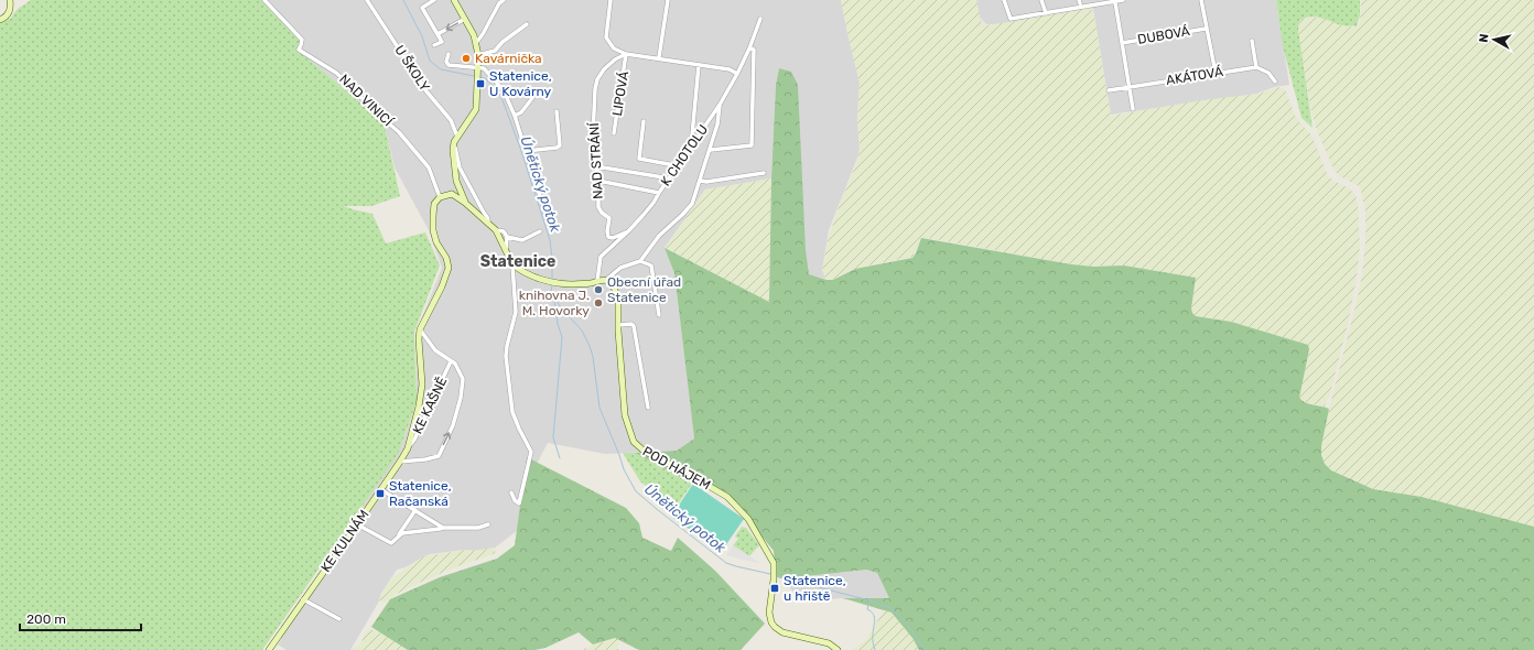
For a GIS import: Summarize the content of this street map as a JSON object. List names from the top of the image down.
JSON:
{
  "streets": {
    "street": [
      "DUBOVÁ",
      "U ŠKOLY",
      "AKÁTOVÁ",
      "LIPOVÁ",
      "NAD VINICÍ",
      "K CHOTOLU",
      "NAD STRÁNÍ",
      "KE KAŠNĚ",
      "POD HÁJEM",
      "KE KULNÁM"
    ]
  },
  "crossings": [
    ["LIPOVÁ", "K CHOTOLU"],
    ["LIPOVÁ", "NAD STRÁNÍ"],
    ["NAD VINICÍ", "KE KULNÁM"],
    ["K CHOTOLU", "NAD STRÁNÍ"],
    ["KE KAŠNĚ", "KE KULNÁM"]
  ],
  "districts": ["Statenice"],
  "water": ["Únětický potok"],
  "places": {
    "other": ["Kavárnička", "Obecní úřad Statenice", "knihovna J. M. Hovorky"],
    "transit": ["Statenice, U Kovárny", "Statenice, Račanská", "Statenice, u hřiště"]
  },
  "scale_bar": "200 m",
  "north": "left"
}
